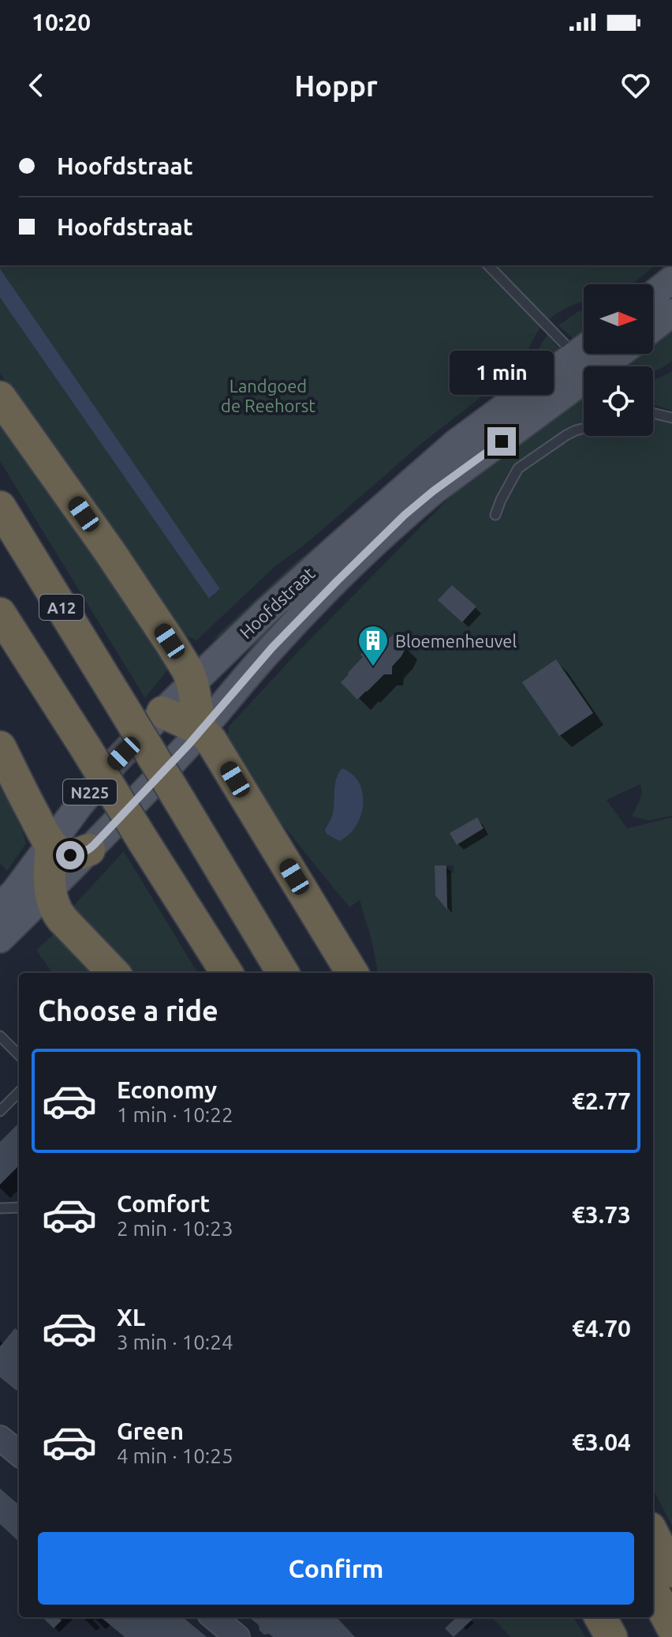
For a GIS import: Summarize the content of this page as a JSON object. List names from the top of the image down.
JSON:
{
  "streets": {
    "highway": ["A12"],
    "main road": ["Hoofdstraat", "N225"]
  },
  "parks": ["Landgoed de Reehorst"],
  "places": {
    "building": ["Bloemenheuvel"]
  },
  "north": "right",
  "page": {
    "status": "10:20",
    "header": "Hoppr",
    "banner": ["Hoofdstraat", "Hoofdstraat"],
    "bubble": "1 min",
    "heading": "Choose a ride",
    "list": [
      {
        "name": "Economy",
        "note": "1 min · 10:22",
        "value": "€2.77"
      },
      {
        "name": "Comfort",
        "note": "2 min · 10:23",
        "value": "€3.73"
      },
      {
        "name": "XL",
        "note": "3 min · 10:24",
        "value": "€4.70"
      },
      {
        "name": "Green",
        "note": "4 min · 10:25",
        "value": "€3.04"
      }
    ],
    "buttons": "Confirm"
  }
}
